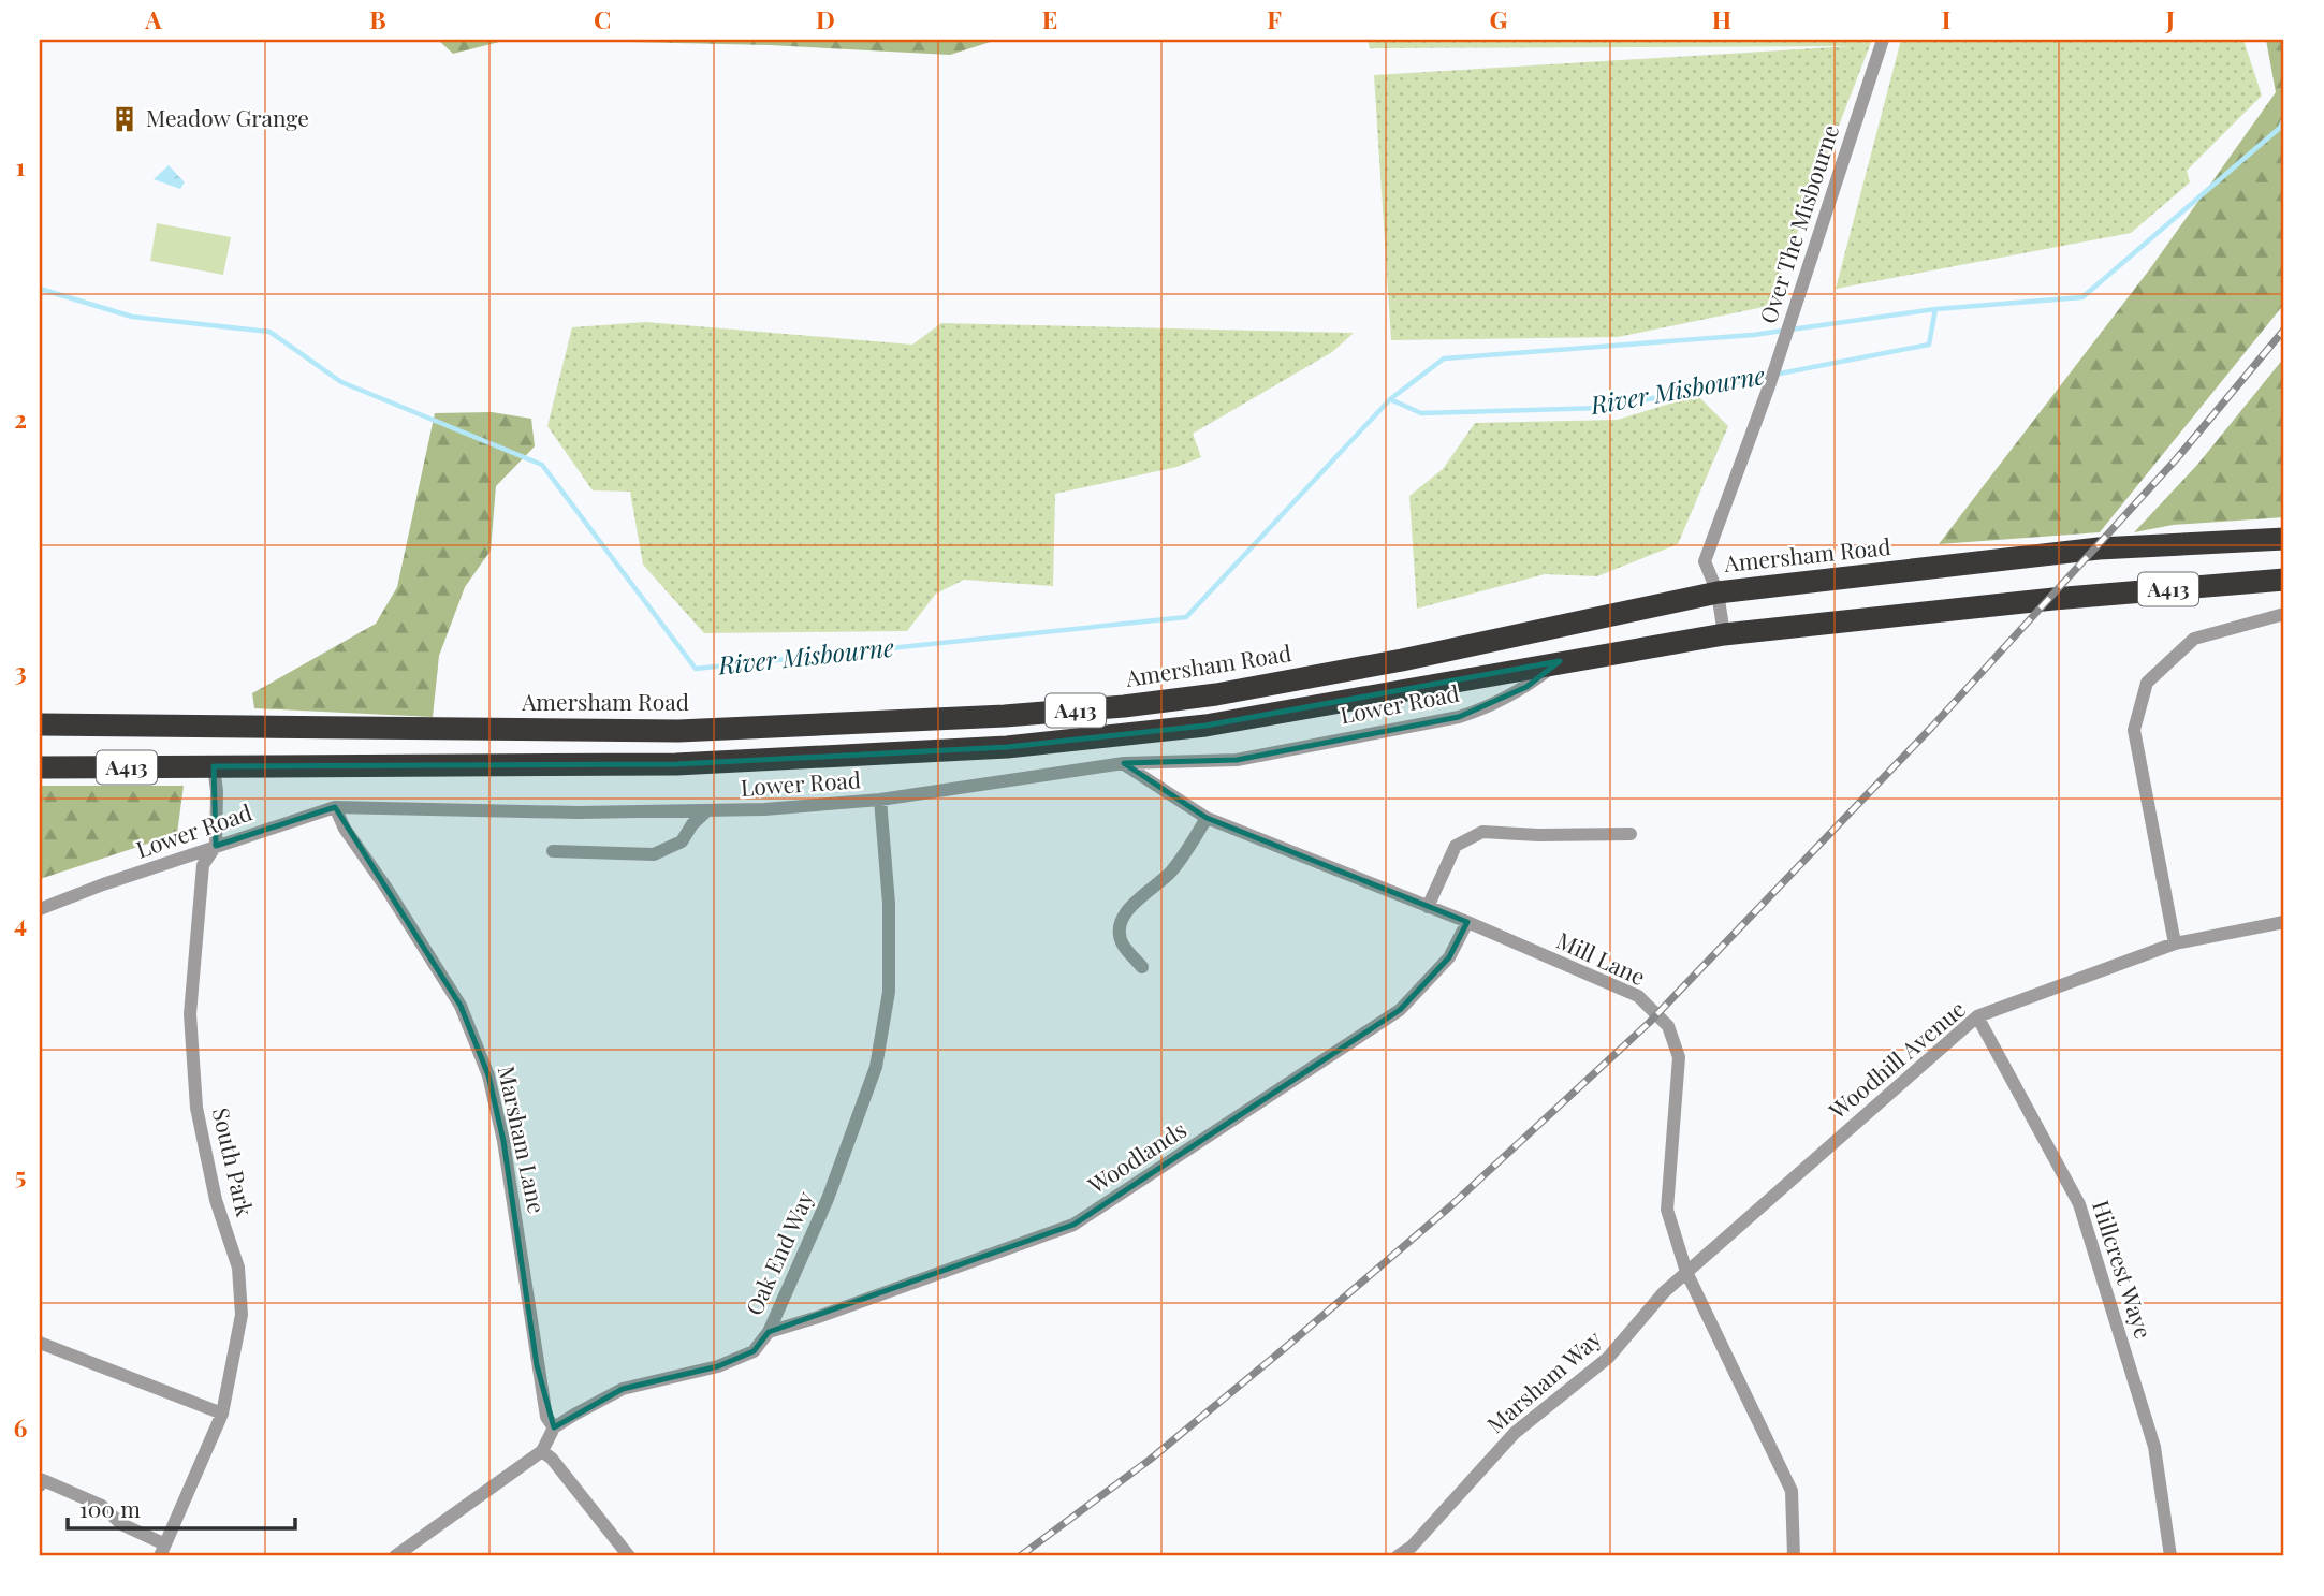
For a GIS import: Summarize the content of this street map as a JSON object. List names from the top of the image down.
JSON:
{
  "streets": {
    "highway": ["Amersham Road", "A413"],
    "street": [
      "Over The Misbourne",
      "Lower Road",
      "Mill Lane",
      "Woodhill Avenue",
      "Marsham Lane",
      "Woodlands",
      "South Park",
      "Oak End Way",
      "Hillcrest Waye",
      "Marsham Way"
    ]
  },
  "crossings": [
    ["Over The Misbourne", "Amersham Road"],
    ["Over The Misbourne", "A413"],
    ["A413", "Lower Road"],
    ["A413", "South Park"],
    ["Lower Road", "Mill Lane"],
    ["Lower Road", "Marsham Lane"],
    ["Lower Road", "South Park"],
    ["Lower Road", "Oak End Way"],
    ["Mill Lane", "Woodhill Avenue"],
    ["Mill Lane", "Woodlands"],
    ["Mill Lane", "Marsham Way"],
    ["Woodhill Avenue", "Hillcrest Waye"],
    ["Woodhill Avenue", "Marsham Way"],
    ["Marsham Lane", "Oak End Way"],
    ["Woodlands", "Oak End Way"]
  ],
  "water": ["River Misbourne"],
  "places": {
    "building": ["Meadow Grange"]
  },
  "scale_bar": "100 m",
  "grid": {
    "columns": [
      "A",
      "B",
      "C",
      "D",
      "E",
      "F",
      "G",
      "H",
      "I",
      "J"
    ],
    "rows": [
      "1",
      "2",
      "3",
      "4",
      "5",
      "6"
    ]
  }
}
